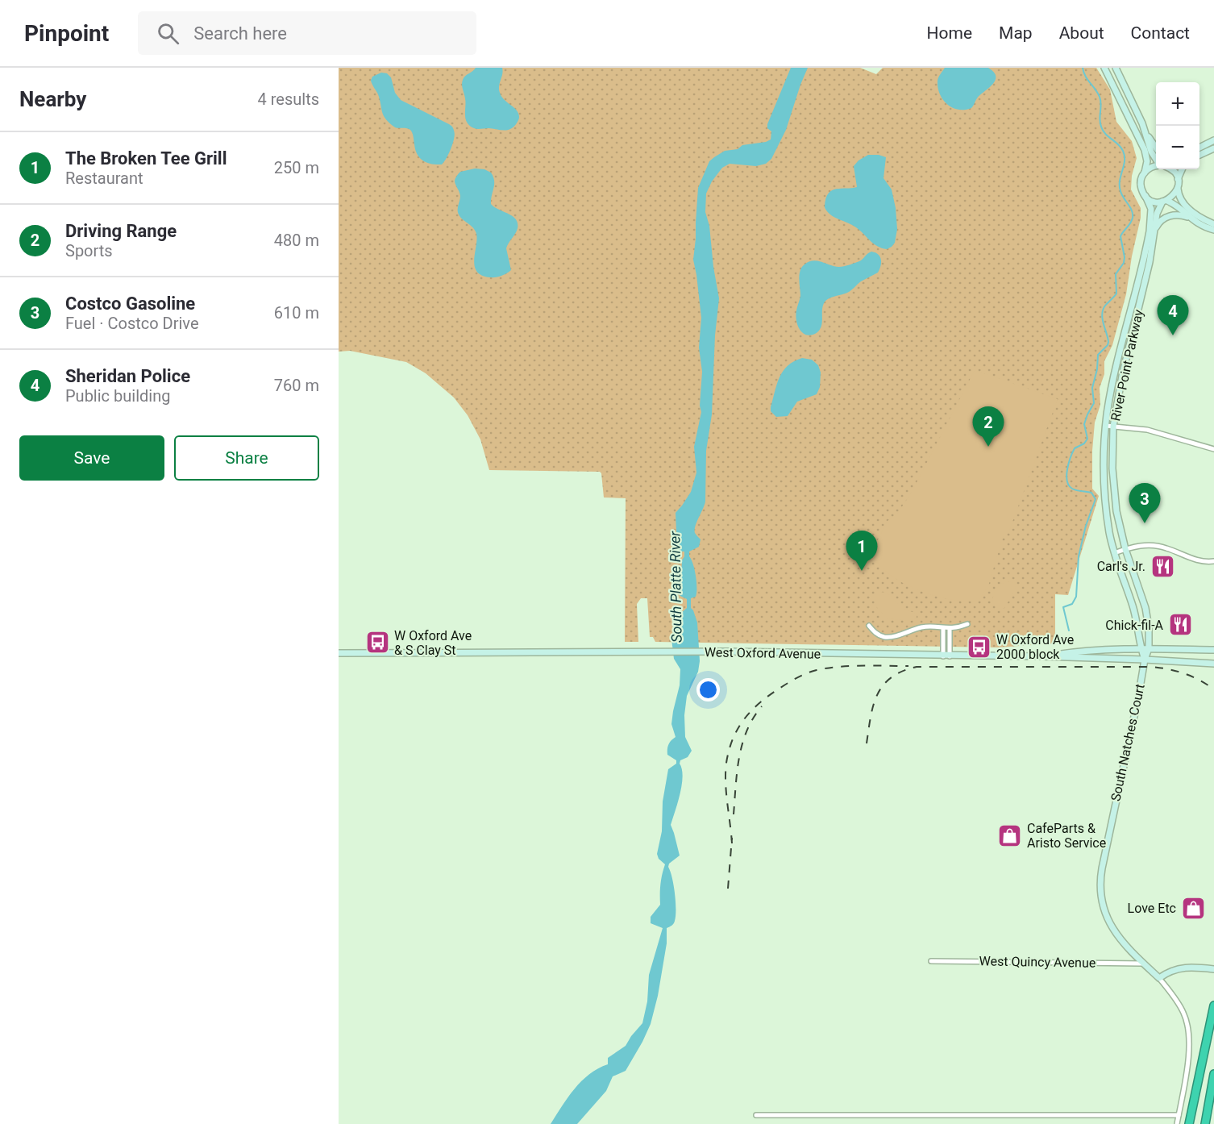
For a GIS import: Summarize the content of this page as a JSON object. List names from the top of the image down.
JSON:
{
  "streets": {
    "street": [
      "River Point Parkway",
      "West Oxford Avenue",
      "South Natches Court",
      "West Quincy Avenue"
    ]
  },
  "crossings": [
    ["River Point Parkway", "West Oxford Avenue"],
    ["River Point Parkway", "South Natches Court"],
    ["West Oxford Avenue", "South Natches Court"],
    ["South Natches Court", "West Quincy Avenue"]
  ],
  "water": ["South Platte River"],
  "places": {
    "restaurant": ["Carl's Jr.", "Chick-fil-A"],
    "bus stop": ["W Oxford Ave & S Clay St", "W Oxford Ave 2000 block"],
    "shop": ["CafeParts & Aristo Service", "Love Etc"]
  },
  "page": {
    "header": "Pinpoint",
    "search": "Search here",
    "nav": [
      "Home",
      "Map",
      "About",
      "Contact"
    ],
    "heading": ["Nearby", "4 results"],
    "map_buttons": ["+", "−"],
    "list": [
      {
        "mark": "1",
        "name": "The Broken Tee Grill",
        "note": "Restaurant",
        "value": "250 m"
      },
      {
        "mark": "2",
        "name": "Driving Range",
        "note": "Sports",
        "value": "480 m"
      },
      {
        "mark": "3",
        "name": "Costco Gasoline",
        "note": "Fuel · Costco Drive",
        "value": "610 m"
      },
      {
        "mark": "4",
        "name": "Sheridan Police",
        "note": "Public building",
        "value": "760 m"
      }
    ],
    "pins": [
      "4",
      "2",
      "3",
      "1"
    ],
    "buttons": ["Save", "Share"]
  }
}
